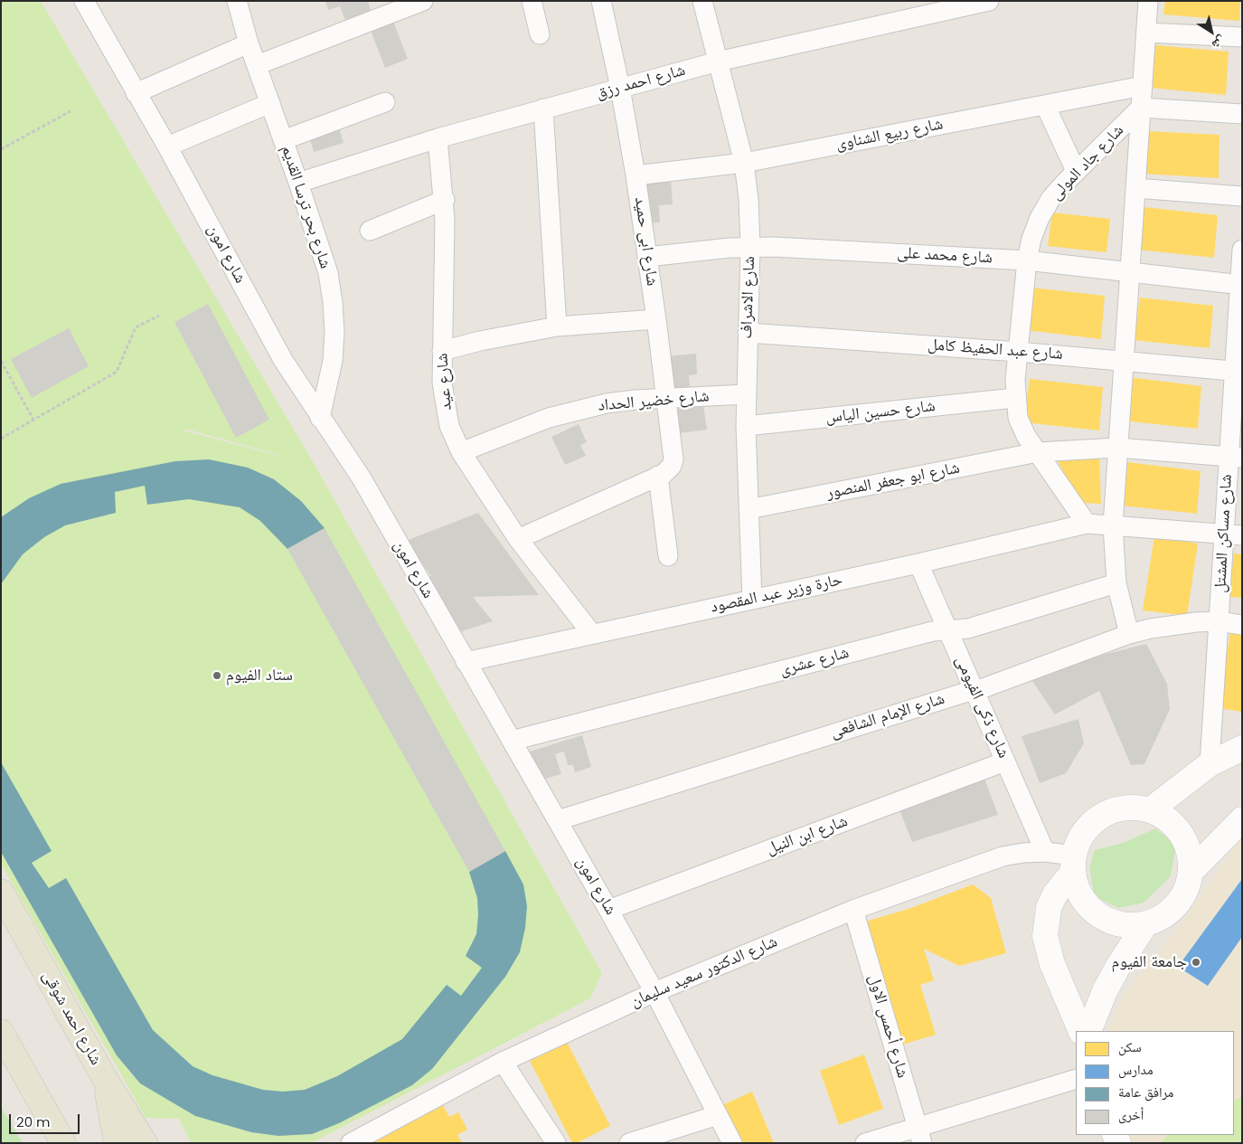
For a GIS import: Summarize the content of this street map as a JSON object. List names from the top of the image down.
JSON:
{
  "streets": {
    "main road": ["شارع احمد شوقى"],
    "street": [
      "شارع احمد رزق",
      "شارع ربيع الشناوى",
      "شارع جاد المولى",
      "شارع بحر ترسا القديم",
      "شارع ابى حميد",
      "شارع امون",
      "شارع محمد على",
      "شارع الاشراف",
      "شارع عبد الحفيظ كامل",
      "شارع عيد",
      "شارع خضير الحداد",
      "شارع حسين الياس",
      "شارع ابو جعفر المنصور",
      "شارع مساكن المشتل",
      "حارة وزير عبد المقصود",
      "شارع عشرى",
      "شارع ذكى الفيومى",
      "شارع الإمام الشافعى",
      "شارع ابن النيل",
      "شارع الدكتور سعيد سليمان",
      "شارع أحمس الاول"
    ]
  },
  "crossings": [
    ["شارع احمد رزق", "شارع بحر ترسا القديم"],
    ["شارع احمد رزق", "شارع ابى حميد"],
    ["شارع احمد رزق", "شارع الاشراف"],
    ["شارع احمد رزق", "شارع عيد"],
    ["شارع ربيع الشناوى", "شارع ابى حميد"],
    ["شارع ربيع الشناوى", "شارع الاشراف"],
    ["شارع جاد المولى", "شارع محمد على"],
    ["شارع جاد المولى", "شارع عبد الحفيظ كامل"],
    ["شارع جاد المولى", "شارع حسين الياس"],
    ["شارع جاد المولى", "شارع ابو جعفر المنصور"],
    ["شارع جاد المولى", "حارة وزير عبد المقصود"],
    ["شارع بحر ترسا القديم", "شارع امون"],
    ["شارع ابى حميد", "شارع محمد على"],
    ["شارع ابى حميد", "شارع خضير الحداد"],
    ["شارع امون", "حارة وزير عبد المقصود"],
    ["شارع امون", "شارع عشرى"],
    ["شارع امون", "شارع الإمام الشافعى"],
    ["شارع امون", "شارع ابن النيل"],
    ["شارع امون", "شارع الدكتور سعيد سليمان"],
    ["شارع محمد على", "شارع الاشراف"],
    ["شارع محمد على", "شارع مساكن المشتل"],
    ["شارع الاشراف", "شارع عبد الحفيظ كامل"],
    ["شارع الاشراف", "شارع خضير الحداد"],
    ["شارع الاشراف", "شارع حسين الياس"],
    ["شارع الاشراف", "شارع ابو جعفر المنصور"],
    ["شارع الاشراف", "حارة وزير عبد المقصود"],
    ["شارع عبد الحفيظ كامل", "شارع مساكن المشتل"],
    ["شارع عيد", "شارع خضير الحداد"],
    ["شارع عيد", "حارة وزير عبد المقصود"],
    ["شارع ابو جعفر المنصور", "شارع مساكن المشتل"],
    ["شارع مساكن المشتل", "حارة وزير عبد المقصود"],
    ["شارع مساكن المشتل", "شارع الإمام الشافعى"],
    ["حارة وزير عبد المقصود", "شارع ذكى الفيومى"],
    ["شارع عشرى", "شارع ذكى الفيومى"],
    ["شارع ذكى الفيومى", "شارع الإمام الشافعى"],
    ["شارع ذكى الفيومى", "شارع ابن النيل"],
    ["شارع ذكى الفيومى", "شارع الدكتور سعيد سليمان"],
    ["شارع الدكتور سعيد سليمان", "شارع أحمس الاول"]
  ],
  "places": ["ستاد الفيوم", "جامعة الفيوم"],
  "legend": [
    "سكن",
    "مدارس",
    "مرافق عامة",
    "أخرى"
  ],
  "scale_bar": "20 m",
  "north": "bottom right"
}
